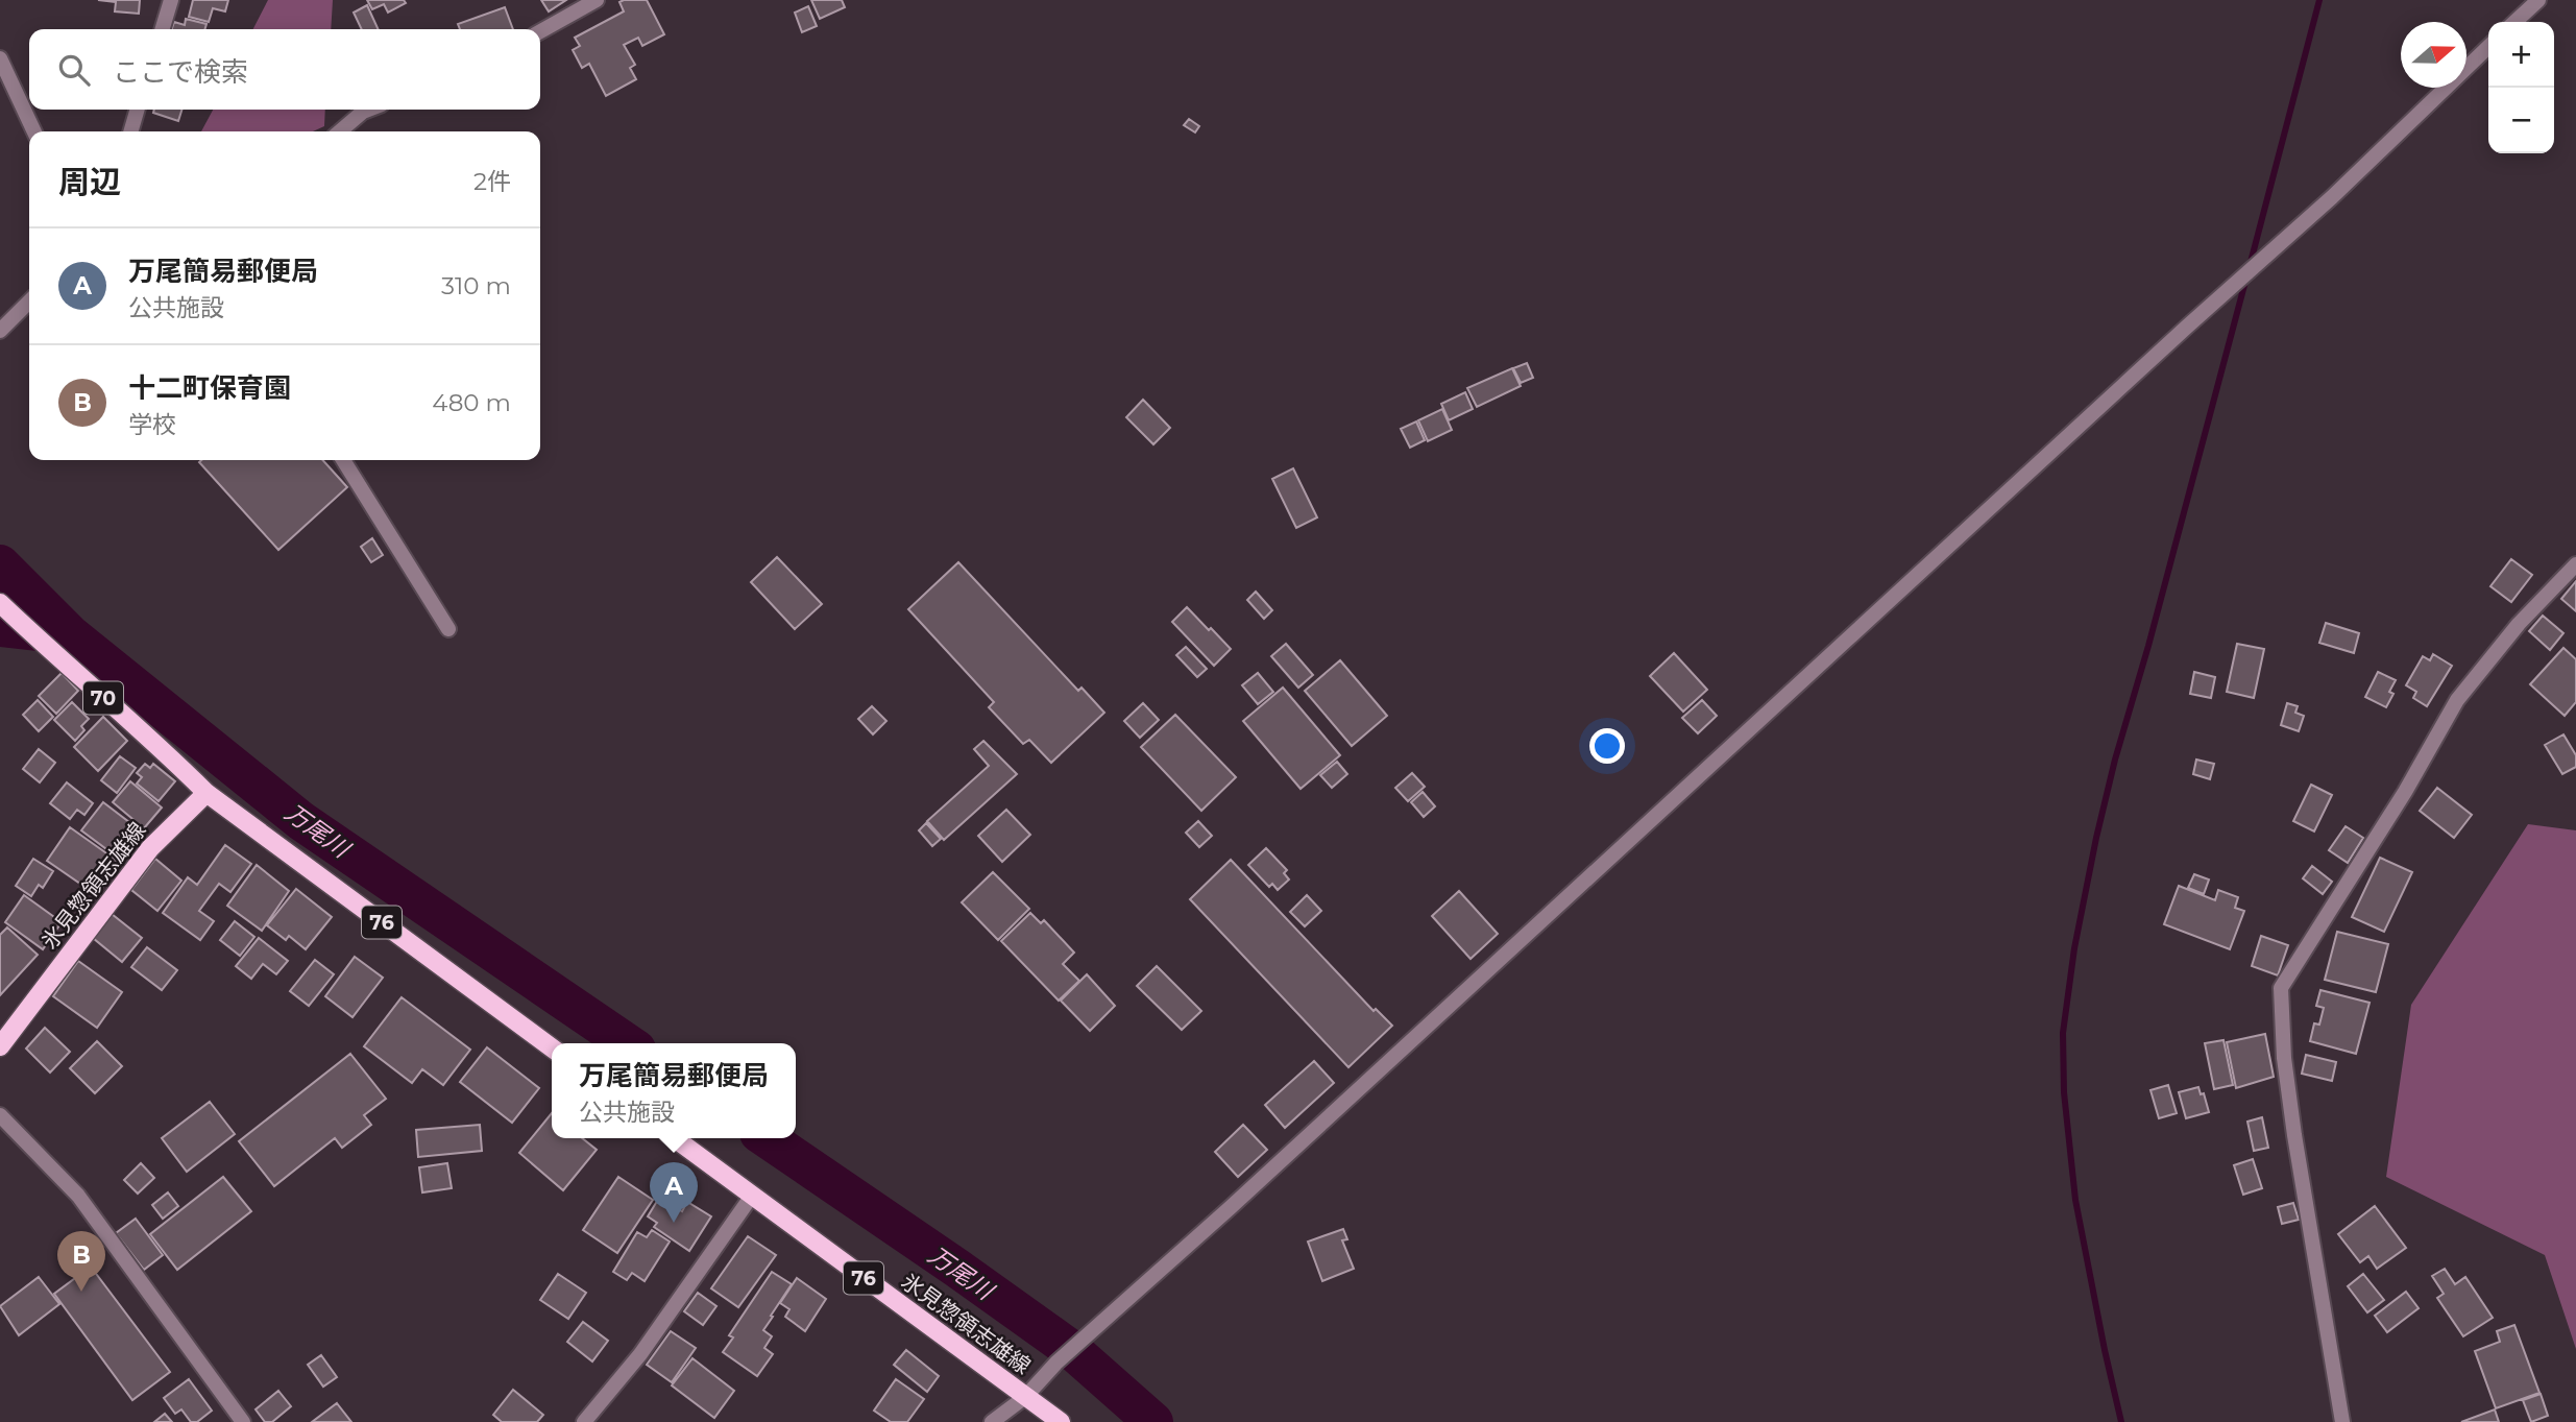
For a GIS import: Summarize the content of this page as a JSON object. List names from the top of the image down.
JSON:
{
  "streets": {
    "main road": ["70", "氷見惣領志雄線", "76"]
  },
  "crossings": [
    ["70", "氷見惣領志雄線"],
    ["70", "76"],
    ["氷見惣領志雄線", "76"]
  ],
  "water": ["万尾川"],
  "north": "right",
  "page": {
    "map_buttons": ["+", "−"],
    "search": "ここで検索",
    "heading": ["周辺", "2件"],
    "list": [
      {
        "mark": "A",
        "name": "万尾簡易郵便局",
        "note": "公共施設",
        "value": "310 m"
      },
      {
        "mark": "B",
        "name": "十二町保育園",
        "note": "学校",
        "value": "480 m"
      }
    ],
    "popup": ["万尾簡易郵便局", "公共施設"],
    "pins": ["A", "B"]
  }
}
